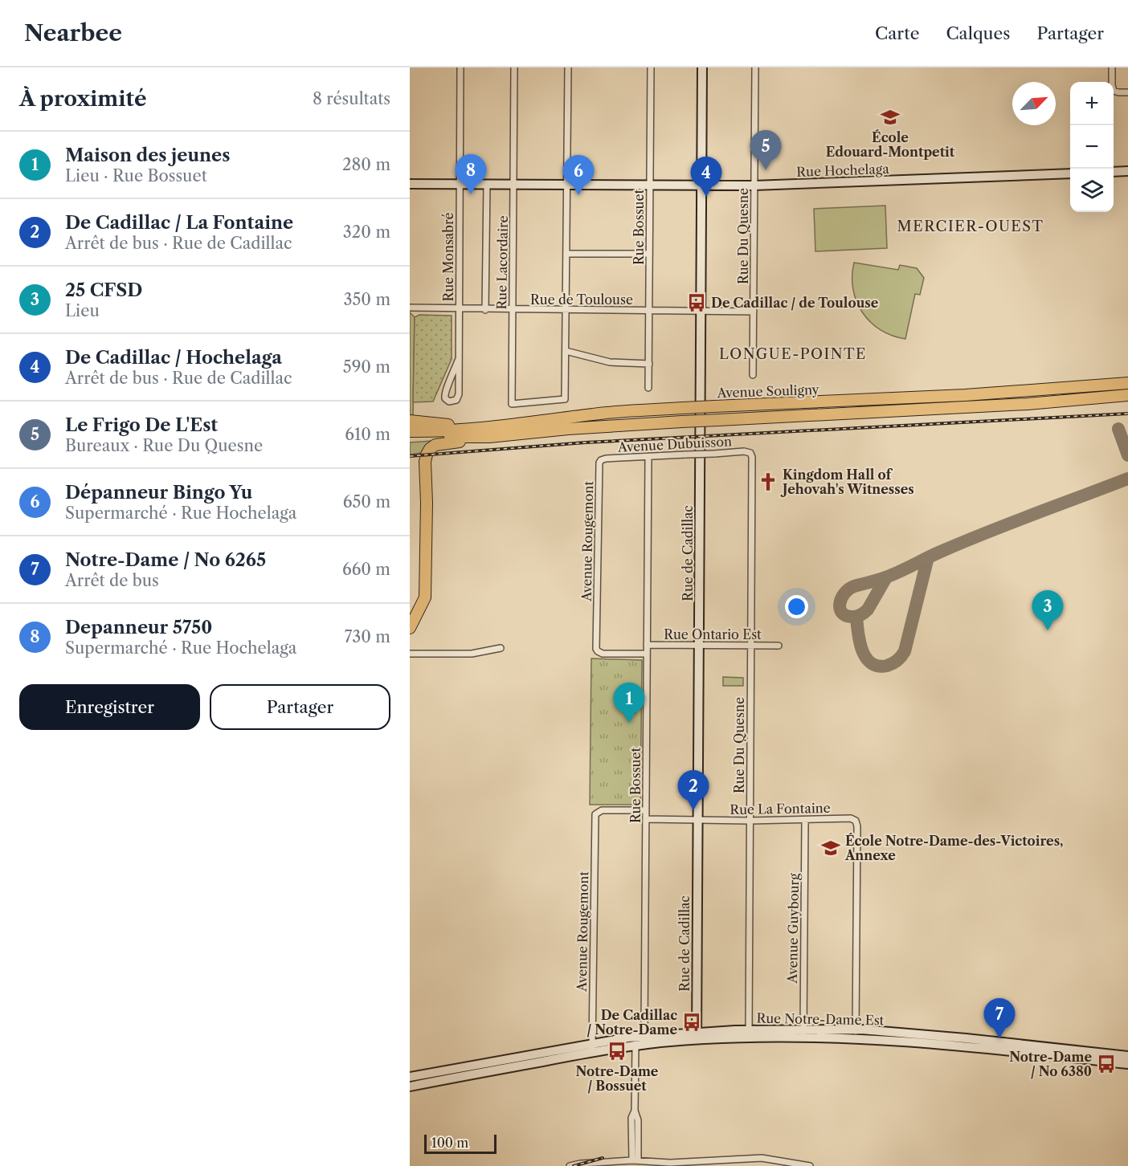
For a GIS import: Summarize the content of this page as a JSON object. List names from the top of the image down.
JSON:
{
  "streets": {
    "highway": ["Avenue Souligny"],
    "main road": ["Rue Hochelaga", "Rue de Cadillac", "Rue Notre-Dame Est"],
    "street": [
      "Rue Bossuet",
      "Rue Du Quesne",
      "Rue Monsabré",
      "Rue Lacordaire",
      "Rue de Toulouse",
      "Avenue Dubuisson",
      "Avenue Rougemont",
      "Rue Ontario Est",
      "Rue La Fontaine",
      "Avenue Guybourg"
    ]
  },
  "crossings": [
    ["Rue Hochelaga", "Rue Bossuet"],
    ["Rue Hochelaga", "Rue Du Quesne"],
    ["Rue Hochelaga", "Rue Monsabré"],
    ["Rue Hochelaga", "Rue Lacordaire"],
    ["Rue Hochelaga", "Rue de Cadillac"],
    ["Rue Bossuet", "Rue de Toulouse"],
    ["Rue Bossuet", "Avenue Dubuisson"],
    ["Rue Bossuet", "Avenue Rougemont"],
    ["Rue Bossuet", "Rue Ontario Est"],
    ["Rue Bossuet", "Rue La Fontaine"],
    ["Rue Bossuet", "Rue Notre-Dame Est"],
    ["Rue Du Quesne", "Rue de Toulouse"],
    ["Rue Du Quesne", "Avenue Dubuisson"],
    ["Rue Du Quesne", "Rue Ontario Est"],
    ["Rue Du Quesne", "Rue La Fontaine"],
    ["Rue Du Quesne", "Rue Notre-Dame Est"],
    ["Rue Monsabré", "Rue de Toulouse"],
    ["Rue Lacordaire", "Rue de Toulouse"],
    ["Rue de Toulouse", "Rue de Cadillac"],
    ["Avenue Dubuisson", "Avenue Rougemont"],
    ["Avenue Rougemont", "Rue Notre-Dame Est"],
    ["Rue de Cadillac", "Rue Ontario Est"],
    ["Rue de Cadillac", "Rue La Fontaine"],
    ["Rue de Cadillac", "Rue Notre-Dame Est"],
    ["Rue La Fontaine", "Avenue Guybourg"],
    ["Rue La Fontaine", "Rue Notre-Dame Est"],
    ["Avenue Guybourg", "Rue Notre-Dame Est"]
  ],
  "districts": ["MERCIER-OUEST", "LONGUE-POINTE"],
  "places": {
    "school or university": ["École Edouard-Montpetit", "École Notre-Dame-des-Victoires, Annexe"],
    "bus stop": [
      "De Cadillac / de Toulouse",
      "De Cadillac / Notre-Dame",
      "Notre-Dame / Bossuet",
      "Notre-Dame / No 6380"
    ],
    "church": ["Kingdom Hall of Jehovah's Witnesses"]
  },
  "scale_bar": "100 m",
  "north": "top right",
  "page": {
    "header": "Nearbee",
    "nav": ["Carte", "Calques", "Partager"],
    "heading": ["À proximité", "8 résultats"],
    "map_buttons": ["+", "−"],
    "list": [
      {
        "mark": "1",
        "name": "Maison des jeunes",
        "note": "Lieu · Rue Bossuet",
        "value": "280 m"
      },
      {
        "mark": "2",
        "name": "De Cadillac / La Fontaine",
        "note": "Arrêt de bus · Rue de Cadillac",
        "value": "320 m"
      },
      {
        "mark": "3",
        "name": "25 CFSD",
        "note": "Lieu",
        "value": "350 m"
      },
      {
        "mark": "4",
        "name": "De Cadillac / Hochelaga",
        "note": "Arrêt de bus · Rue de Cadillac",
        "value": "590 m"
      },
      {
        "mark": "5",
        "name": "Le Frigo De L'Est",
        "note": "Bureaux · Rue Du Quesne",
        "value": "610 m"
      },
      {
        "mark": "6",
        "name": "Dépanneur Bingo Yu",
        "note": "Supermarché · Rue Hochelaga",
        "value": "650 m"
      },
      {
        "mark": "7",
        "name": "Notre-Dame / No 6265",
        "note": "Arrêt de bus",
        "value": "660 m"
      },
      {
        "mark": "8",
        "name": "Depanneur 5750",
        "note": "Supermarché · Rue Hochelaga",
        "value": "730 m"
      }
    ],
    "pins": [
      "5",
      "8",
      "6",
      "4",
      "3",
      "1",
      "2",
      "7"
    ],
    "buttons": ["Enregistrer", "Partager"],
    "scale": "100 m"
  }
}
